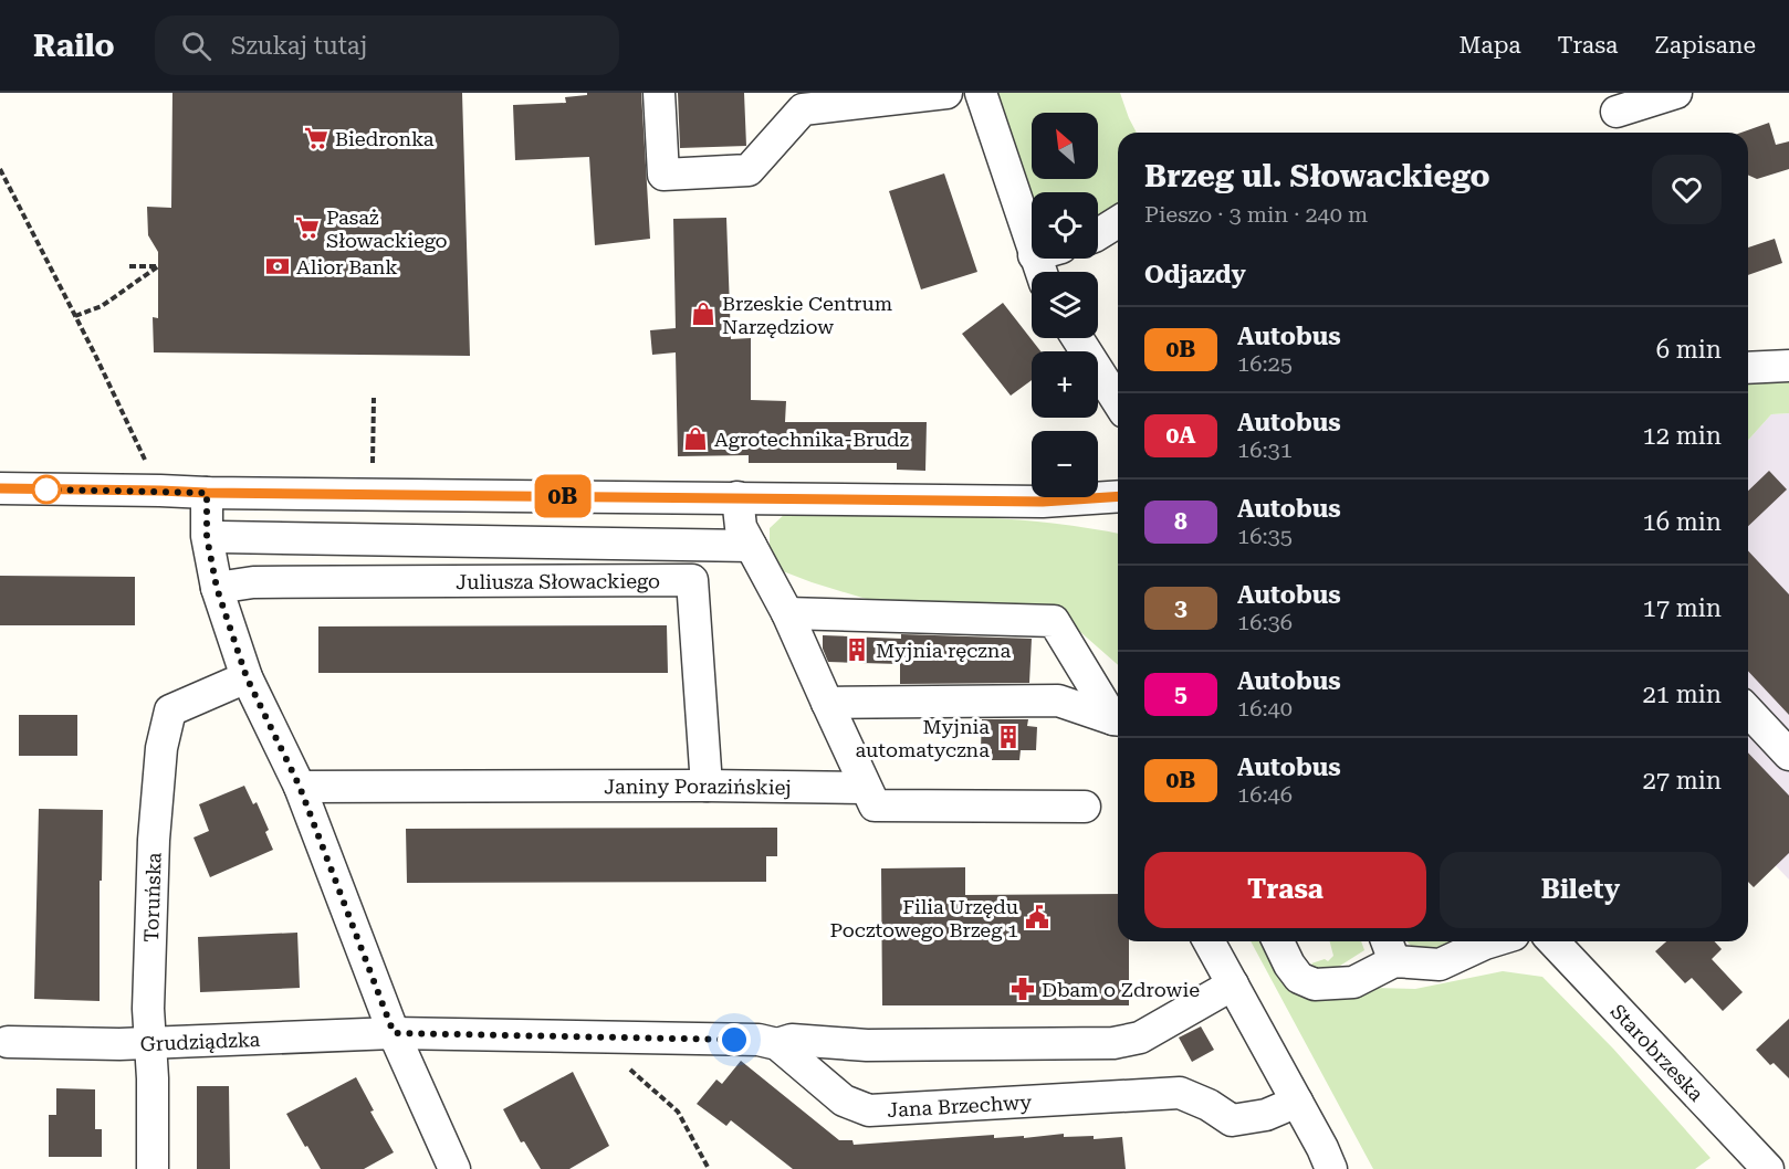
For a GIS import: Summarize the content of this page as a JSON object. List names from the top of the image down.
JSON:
{
  "streets": {
    "street": [
      "Juliusza Słowackiego",
      "Janiny Porazińskiej",
      "Toruńska",
      "Grudziądzka",
      "Starobrzeska",
      "Jana Brzechwy"
    ]
  },
  "crossings": [
    ["Juliusza Słowackiego", "Janiny Porazińskiej"],
    ["Toruńska", "Grudziądzka"]
  ],
  "places": {
    "supermarket": ["Biedronka", "Pasaż Słowackiego"],
    "bank": ["Alior Bank"],
    "shop": ["Brzeskie Centrum Narzędziow", "Agrotechnika-Brudz"],
    "building": ["Myjnia ręczna", "Myjnia automatyczna"],
    "public building": ["Filia Urzędu Pocztowego Brzeg 1"],
    "pharmacy": ["Dbam o Zdrowie"]
  },
  "lines": ["bus line 0B"],
  "north": "top left",
  "page": {
    "header": "Railo",
    "search": "Szukaj tutaj",
    "nav": ["Mapa", "Trasa", "Zapisane"],
    "on_map": "0B",
    "map_buttons": ["+", "−"],
    "heading": [
      ["Brzeg ul. Słowackiego", "Pieszo · 3 min · 240 m"],
      "Odjazdy"
    ],
    "list": [
      {
        "mark": "0B",
        "name": "Autobus",
        "note": "16:25",
        "value": "6 min"
      },
      {
        "mark": "0A",
        "name": "Autobus",
        "note": "16:31",
        "value": "12 min"
      },
      {
        "mark": "8",
        "name": "Autobus",
        "note": "16:35",
        "value": "16 min"
      },
      {
        "mark": "3",
        "name": "Autobus",
        "note": "16:36",
        "value": "17 min"
      },
      {
        "mark": "5",
        "name": "Autobus",
        "note": "16:40",
        "value": "21 min"
      },
      {
        "mark": "0B",
        "name": "Autobus",
        "note": "16:46",
        "value": "27 min"
      }
    ],
    "buttons": ["Trasa", "Bilety"]
  }
}
